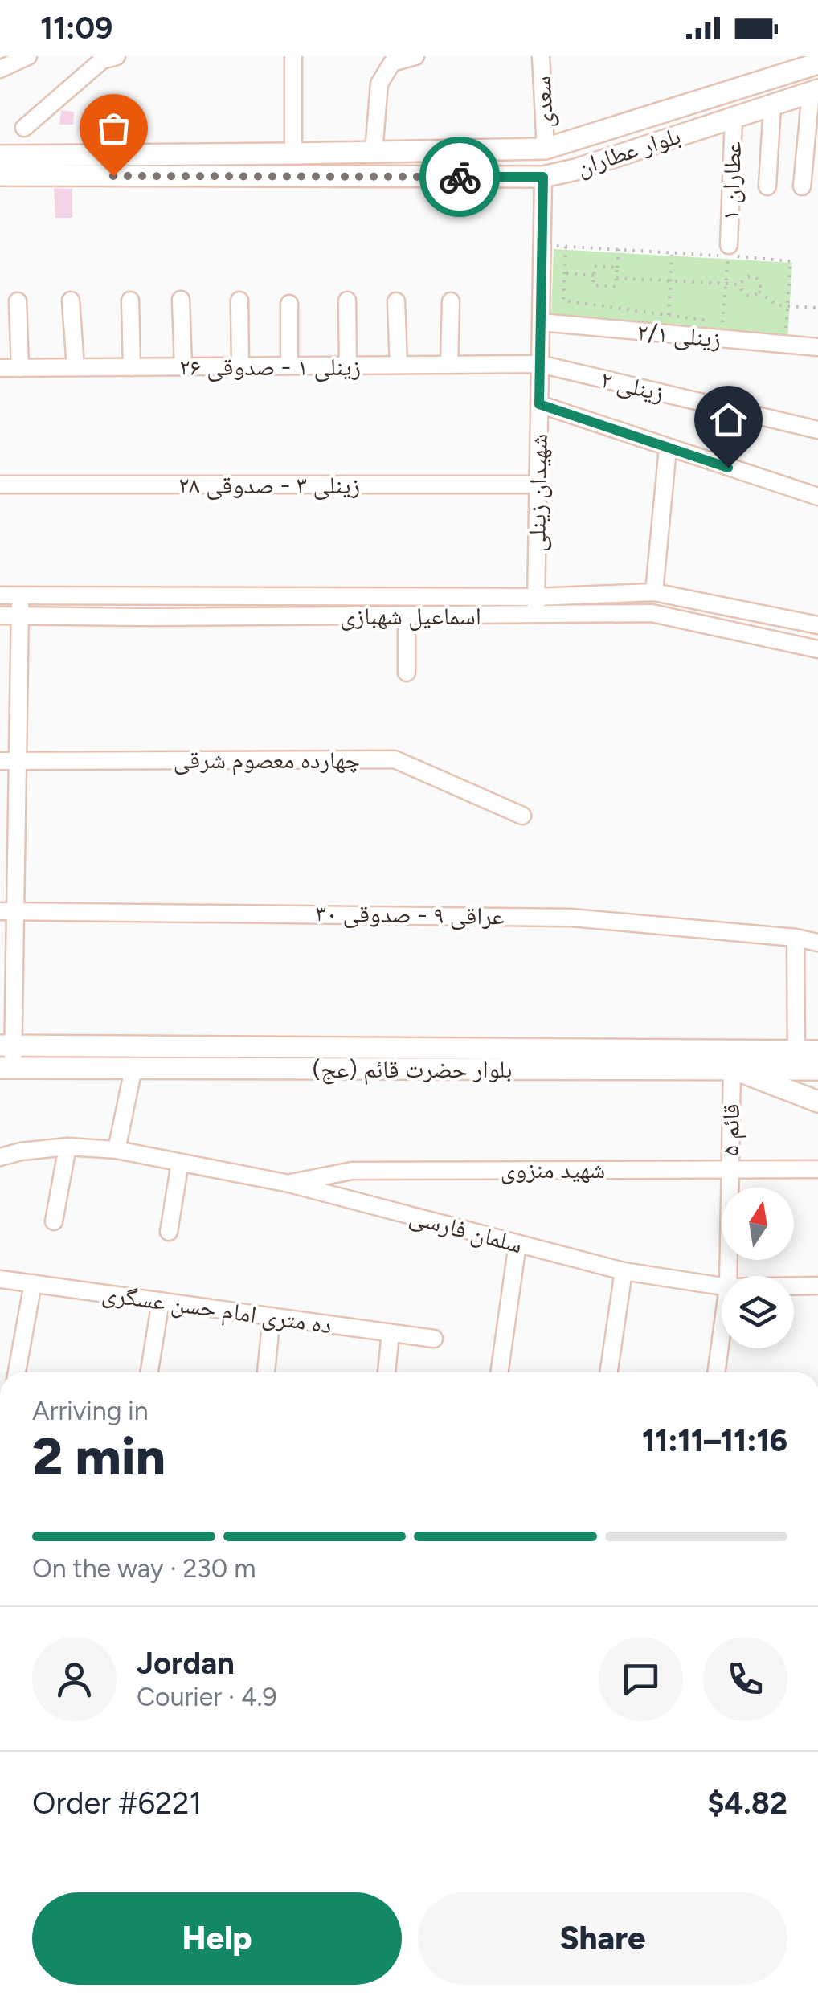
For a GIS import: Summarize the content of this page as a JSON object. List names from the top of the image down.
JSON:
{
  "streets": {
    "main road": ["بلوار عطاران", "بلوار حضرت قائم (عج)"],
    "street": [
      "سعدی",
      "عطاران ۱",
      "زینلی ۲/۱",
      "زینلی ۱ - صدوقی ۲۶",
      "زینلی ۲",
      "زینلی ۳ - صدوقی ۲۸",
      "شهیدان زینلی",
      "اسماعیل شهبازی",
      "چهارده معصوم شرقی",
      "عراقی ۹ - صدوقی ۳۰",
      "قائم ۵",
      "شهید منزوی",
      "سلمان فارسی",
      "ده متری امام حسن عسگری"
    ]
  },
  "crossings": [
    ["سعدی", "بلوار عطاران"],
    ["بلوار عطاران", "عطاران ۱"],
    ["بلوار عطاران", "شهیدان زینلی"],
    ["زینلی ۲/۱", "شهیدان زینلی"],
    ["زینلی ۱ - صدوقی ۲۶", "زینلی ۲"],
    ["زینلی ۱ - صدوقی ۲۶", "شهیدان زینلی"],
    ["زینلی ۲", "شهیدان زینلی"],
    ["زینلی ۳ - صدوقی ۲۸", "شهیدان زینلی"],
    ["شهیدان زینلی", "اسماعیل شهبازی"],
    ["بلوار حضرت قائم (عج)", "قائم ۵"],
    ["قائم ۵", "شهید منزوی"],
    ["شهید منزوی", "سلمان فارسی"]
  ],
  "north": "top",
  "page": {
    "status": "11:09",
    "heading": ["2 min", "Arriving in", "11:11–11:16"],
    "panel": [
      "Jordan",
      "Courier · 4.9",
      "Order #6221",
      "$4.82"
    ],
    "bar": "On the way · 230 m",
    "buttons": ["Help", "Share"]
  }
}
